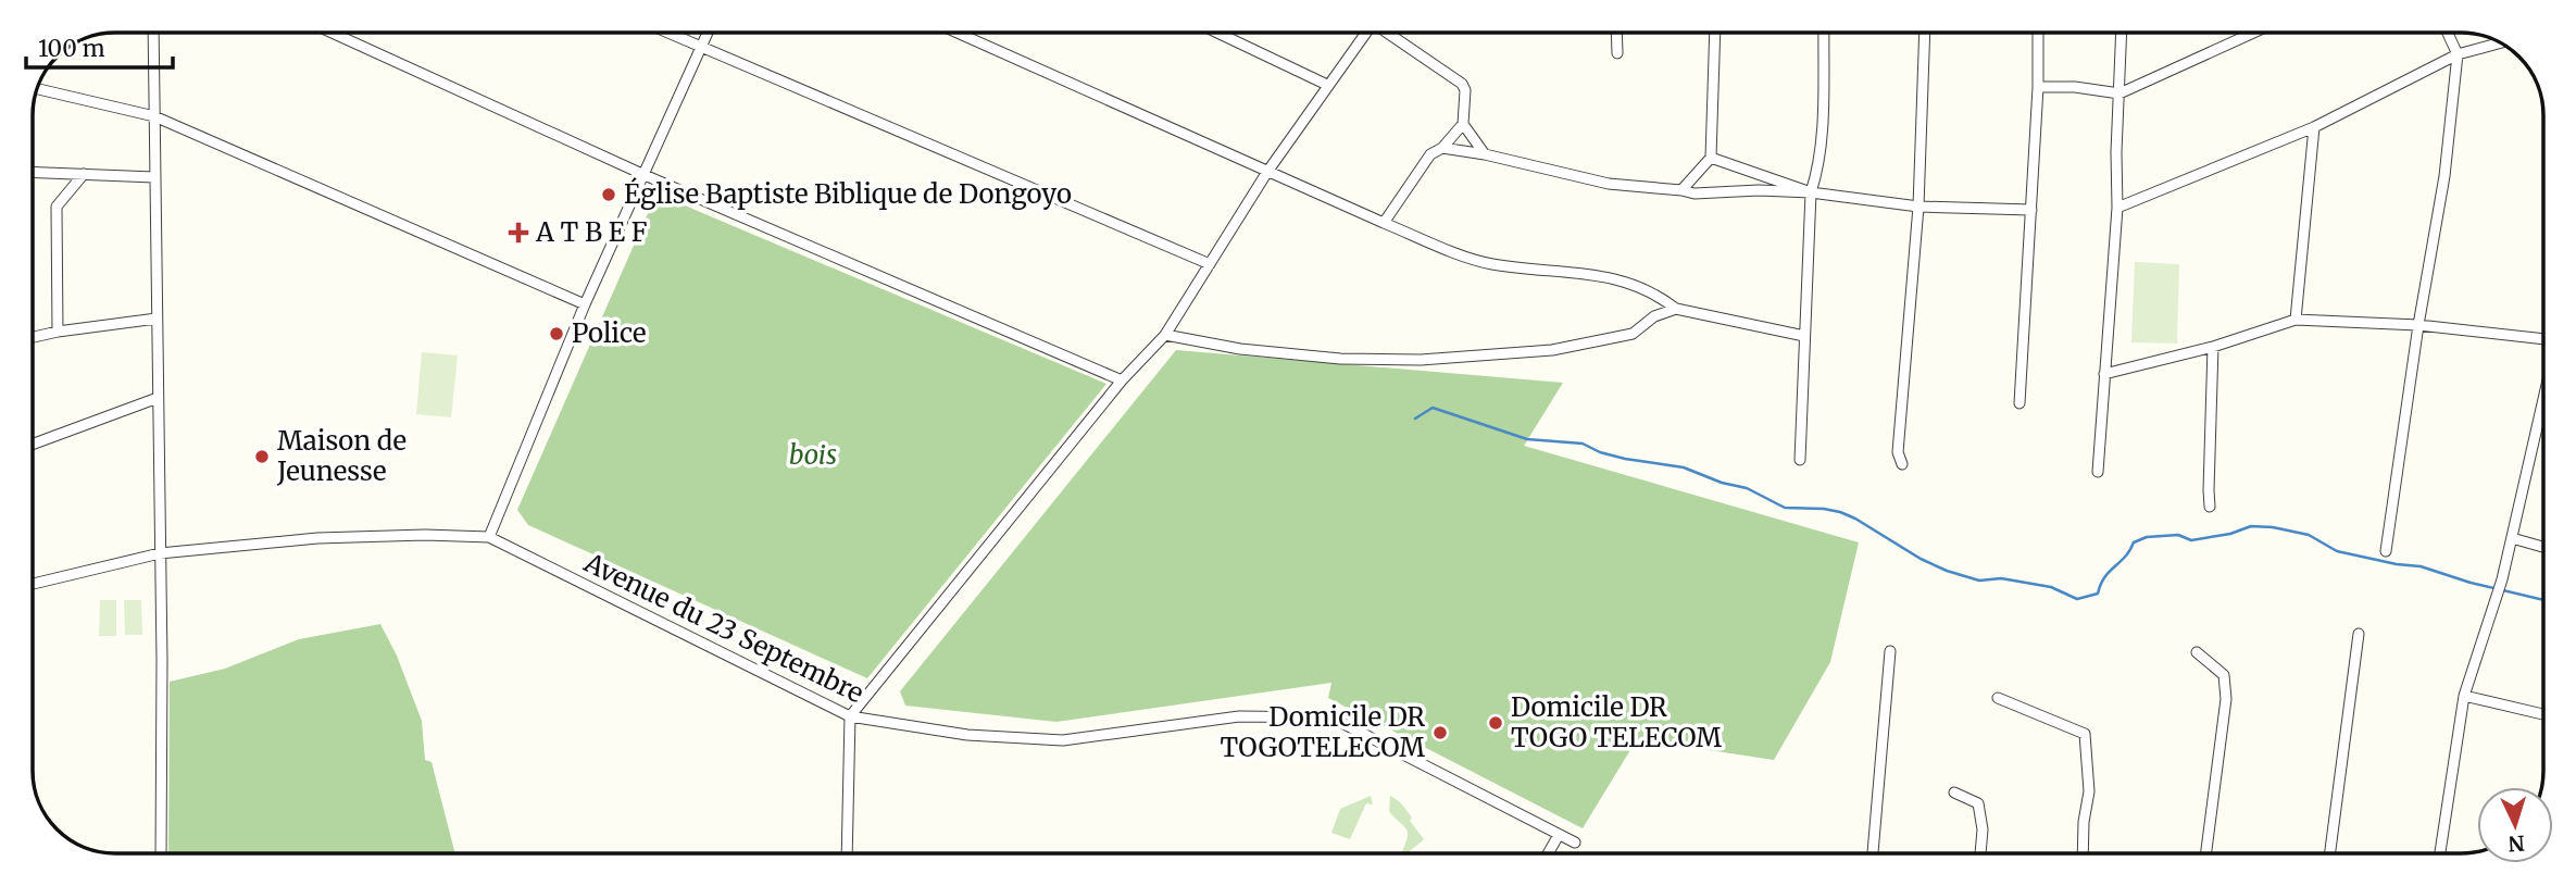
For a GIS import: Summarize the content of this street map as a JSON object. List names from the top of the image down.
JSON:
{
  "streets": {
    "street": ["Avenue du 23 Septembre"]
  },
  "parks": ["bois"],
  "places": {
    "other": [
      "Église Baptiste Biblique de Dongoyo",
      "Police",
      "Maison de Jeunesse",
      "Domicile DR TOGO TELECOM",
      "Domicile DR TOGOTELECOM"
    ],
    "health": ["A T B E F"]
  },
  "scale_bar": "100 m",
  "north": "bottom"
}
